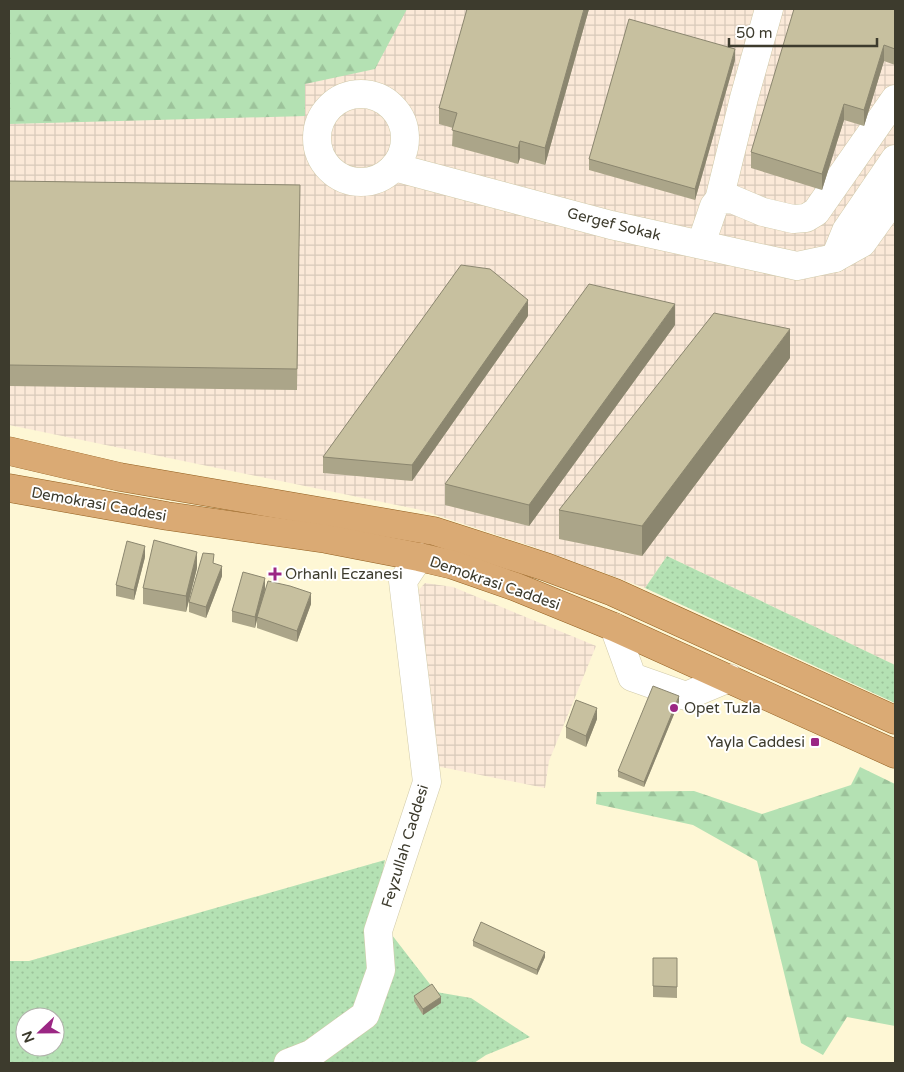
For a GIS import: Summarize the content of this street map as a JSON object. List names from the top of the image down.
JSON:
{
  "streets": {
    "main road": ["Demokrasi Caddesi"],
    "street": ["Gergef Sokak", "Feyzullah Caddesi"]
  },
  "crossings": [
    ["Demokrasi Caddesi", "Feyzullah Caddesi"]
  ],
  "places": {
    "health": ["Orhanlı Eczanesi"],
    "other": ["Opet Tuzla"],
    "transit": ["Yayla Caddesi"]
  },
  "scale_bar": "50 m",
  "north": "left"
}
